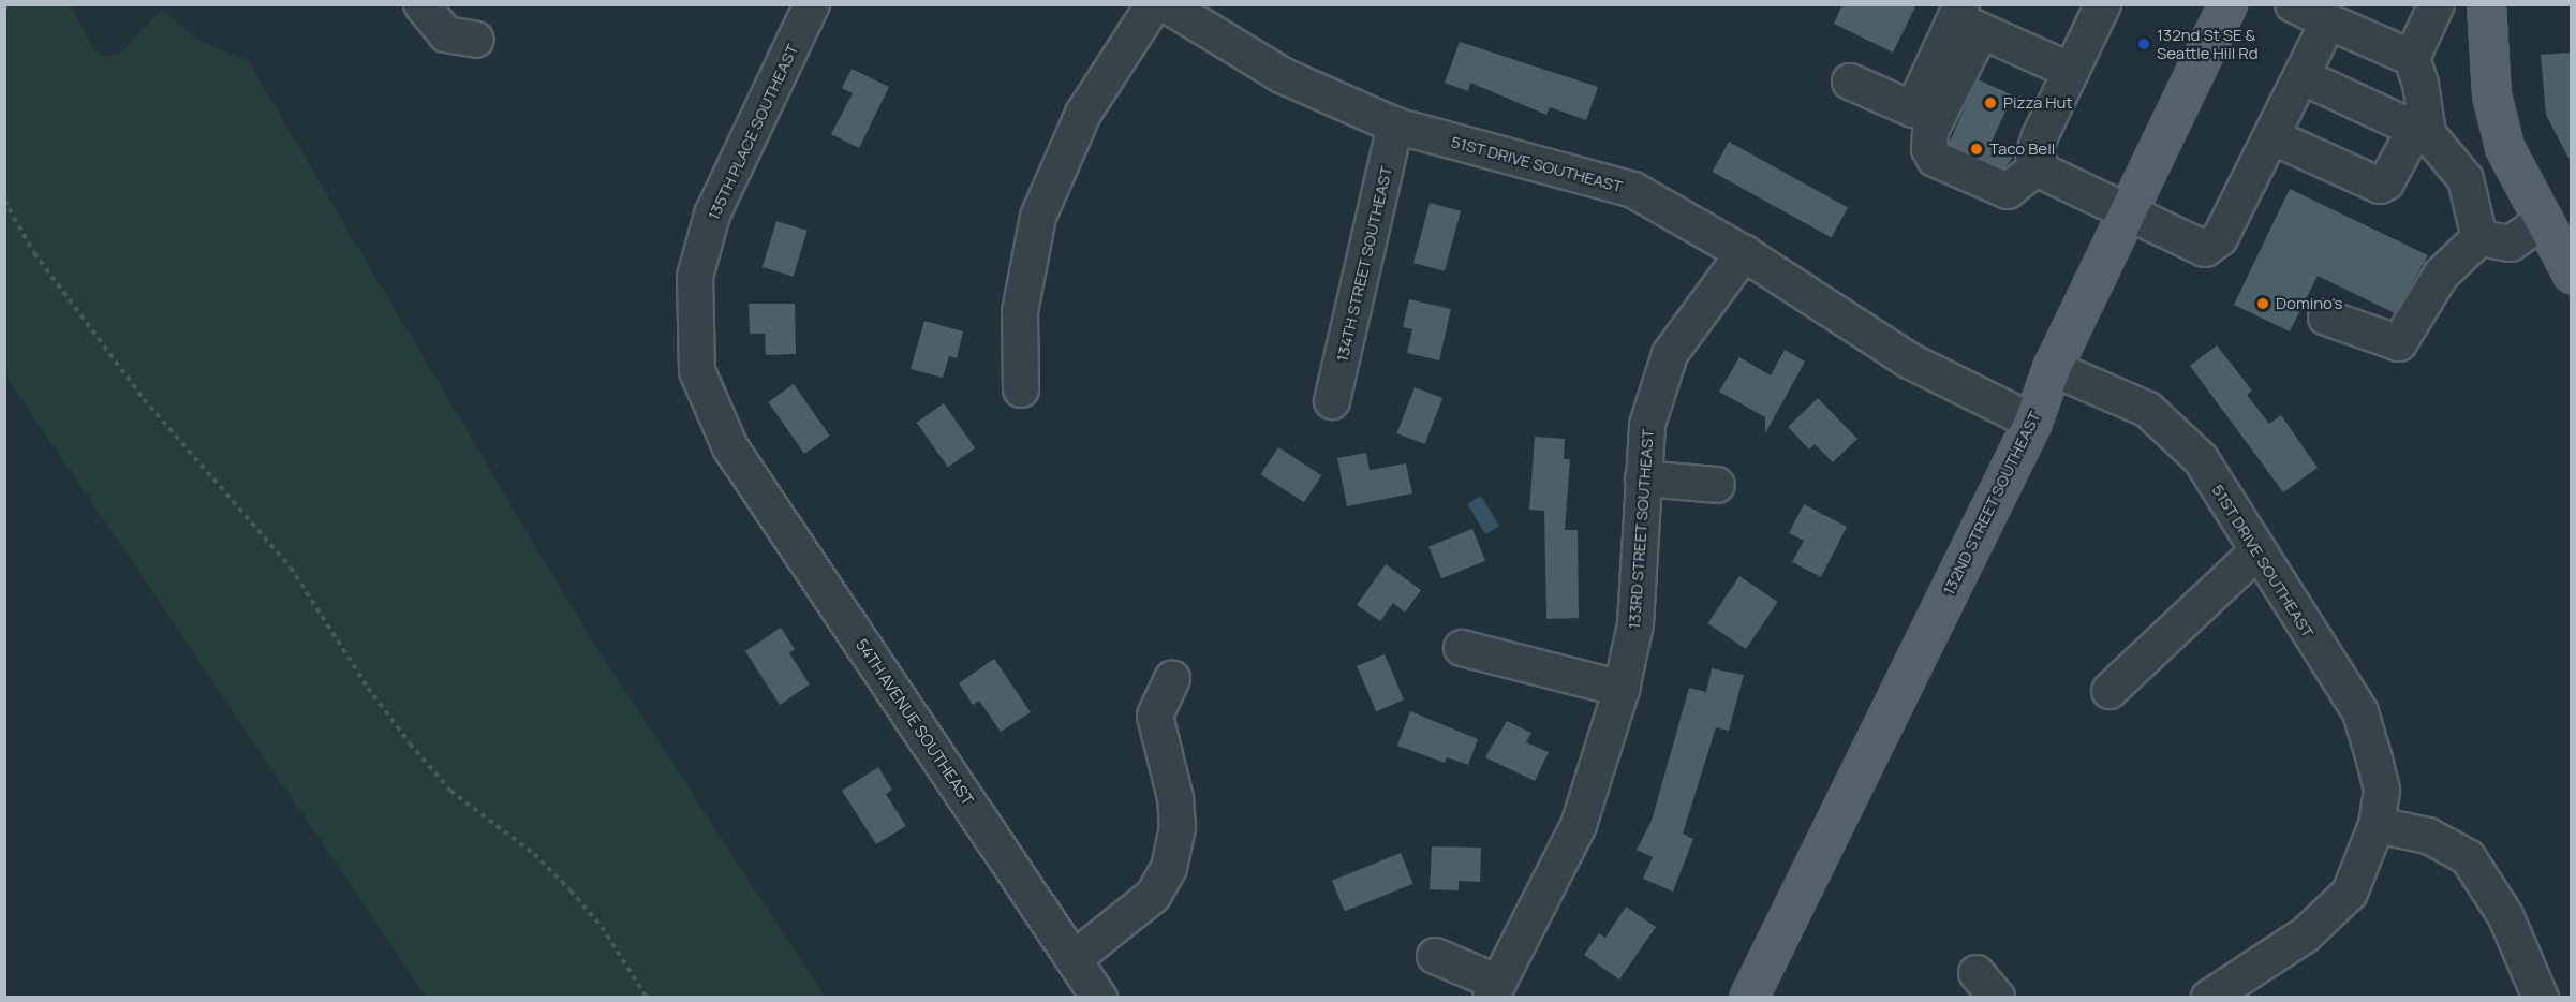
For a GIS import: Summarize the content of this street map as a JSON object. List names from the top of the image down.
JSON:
{
  "streets": {
    "main road": ["132ND STREET SOUTHEAST"],
    "street": [
      "135TH PLACE SOUTHEAST",
      "51ST DRIVE SOUTHEAST",
      "134TH STREET SOUTHEAST",
      "133RD STREET SOUTHEAST",
      "54TH AVENUE SOUTHEAST"
    ]
  },
  "crossings": [
    ["135TH PLACE SOUTHEAST", "54TH AVENUE SOUTHEAST"],
    ["51ST DRIVE SOUTHEAST", "134TH STREET SOUTHEAST"],
    ["51ST DRIVE SOUTHEAST", "132ND STREET SOUTHEAST"],
    ["51ST DRIVE SOUTHEAST", "133RD STREET SOUTHEAST"]
  ],
  "places": [
    "132nd St SE & Seattle Hill Rd",
    "Pizza Hut",
    "Taco Bell",
    "Domino's"
  ]
}
